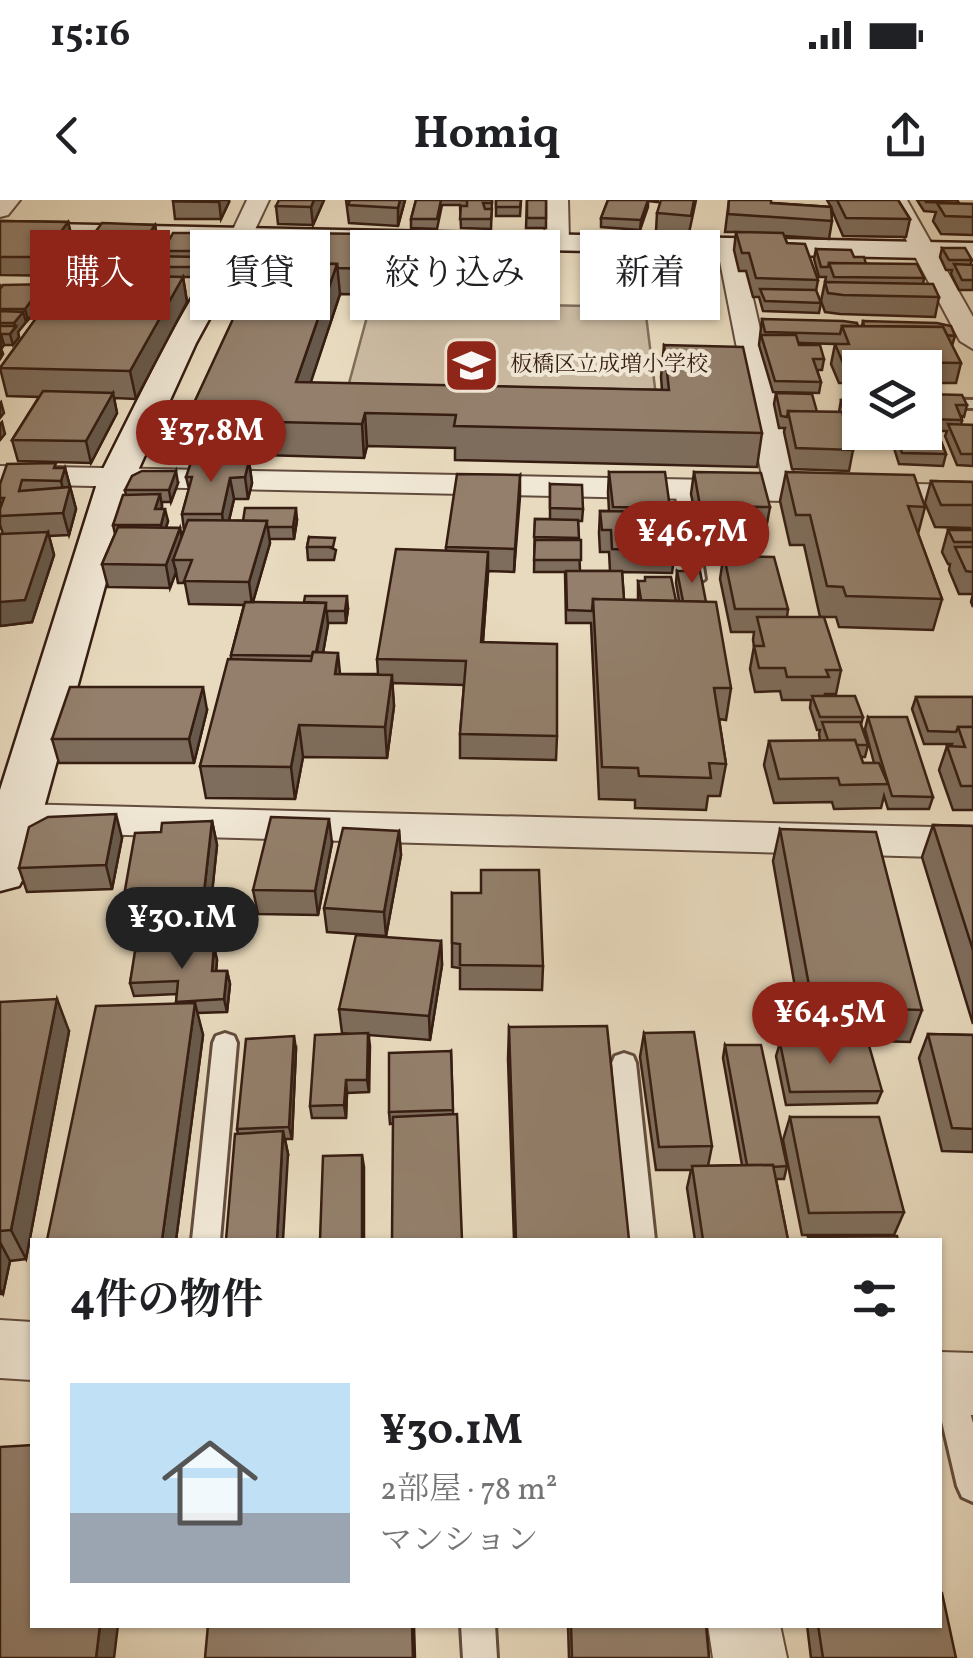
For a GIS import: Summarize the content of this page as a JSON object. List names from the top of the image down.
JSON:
{
  "places": {
    "school or university": ["板橋区立成増小学校"]
  },
  "page": {
    "status": "15:16",
    "header": "Homiq",
    "chip": [
      "購入",
      "賃貸",
      "絞り込み",
      "新着"
    ],
    "price": [
      "¥37.8M",
      "¥46.7M",
      "¥30.1M",
      "¥64.5M"
    ],
    "heading": "4件の物件",
    "list": [
      {
        "name": "¥30.1M",
        "note": "2部屋 · 78 m² · マンション"
      }
    ]
  }
}
